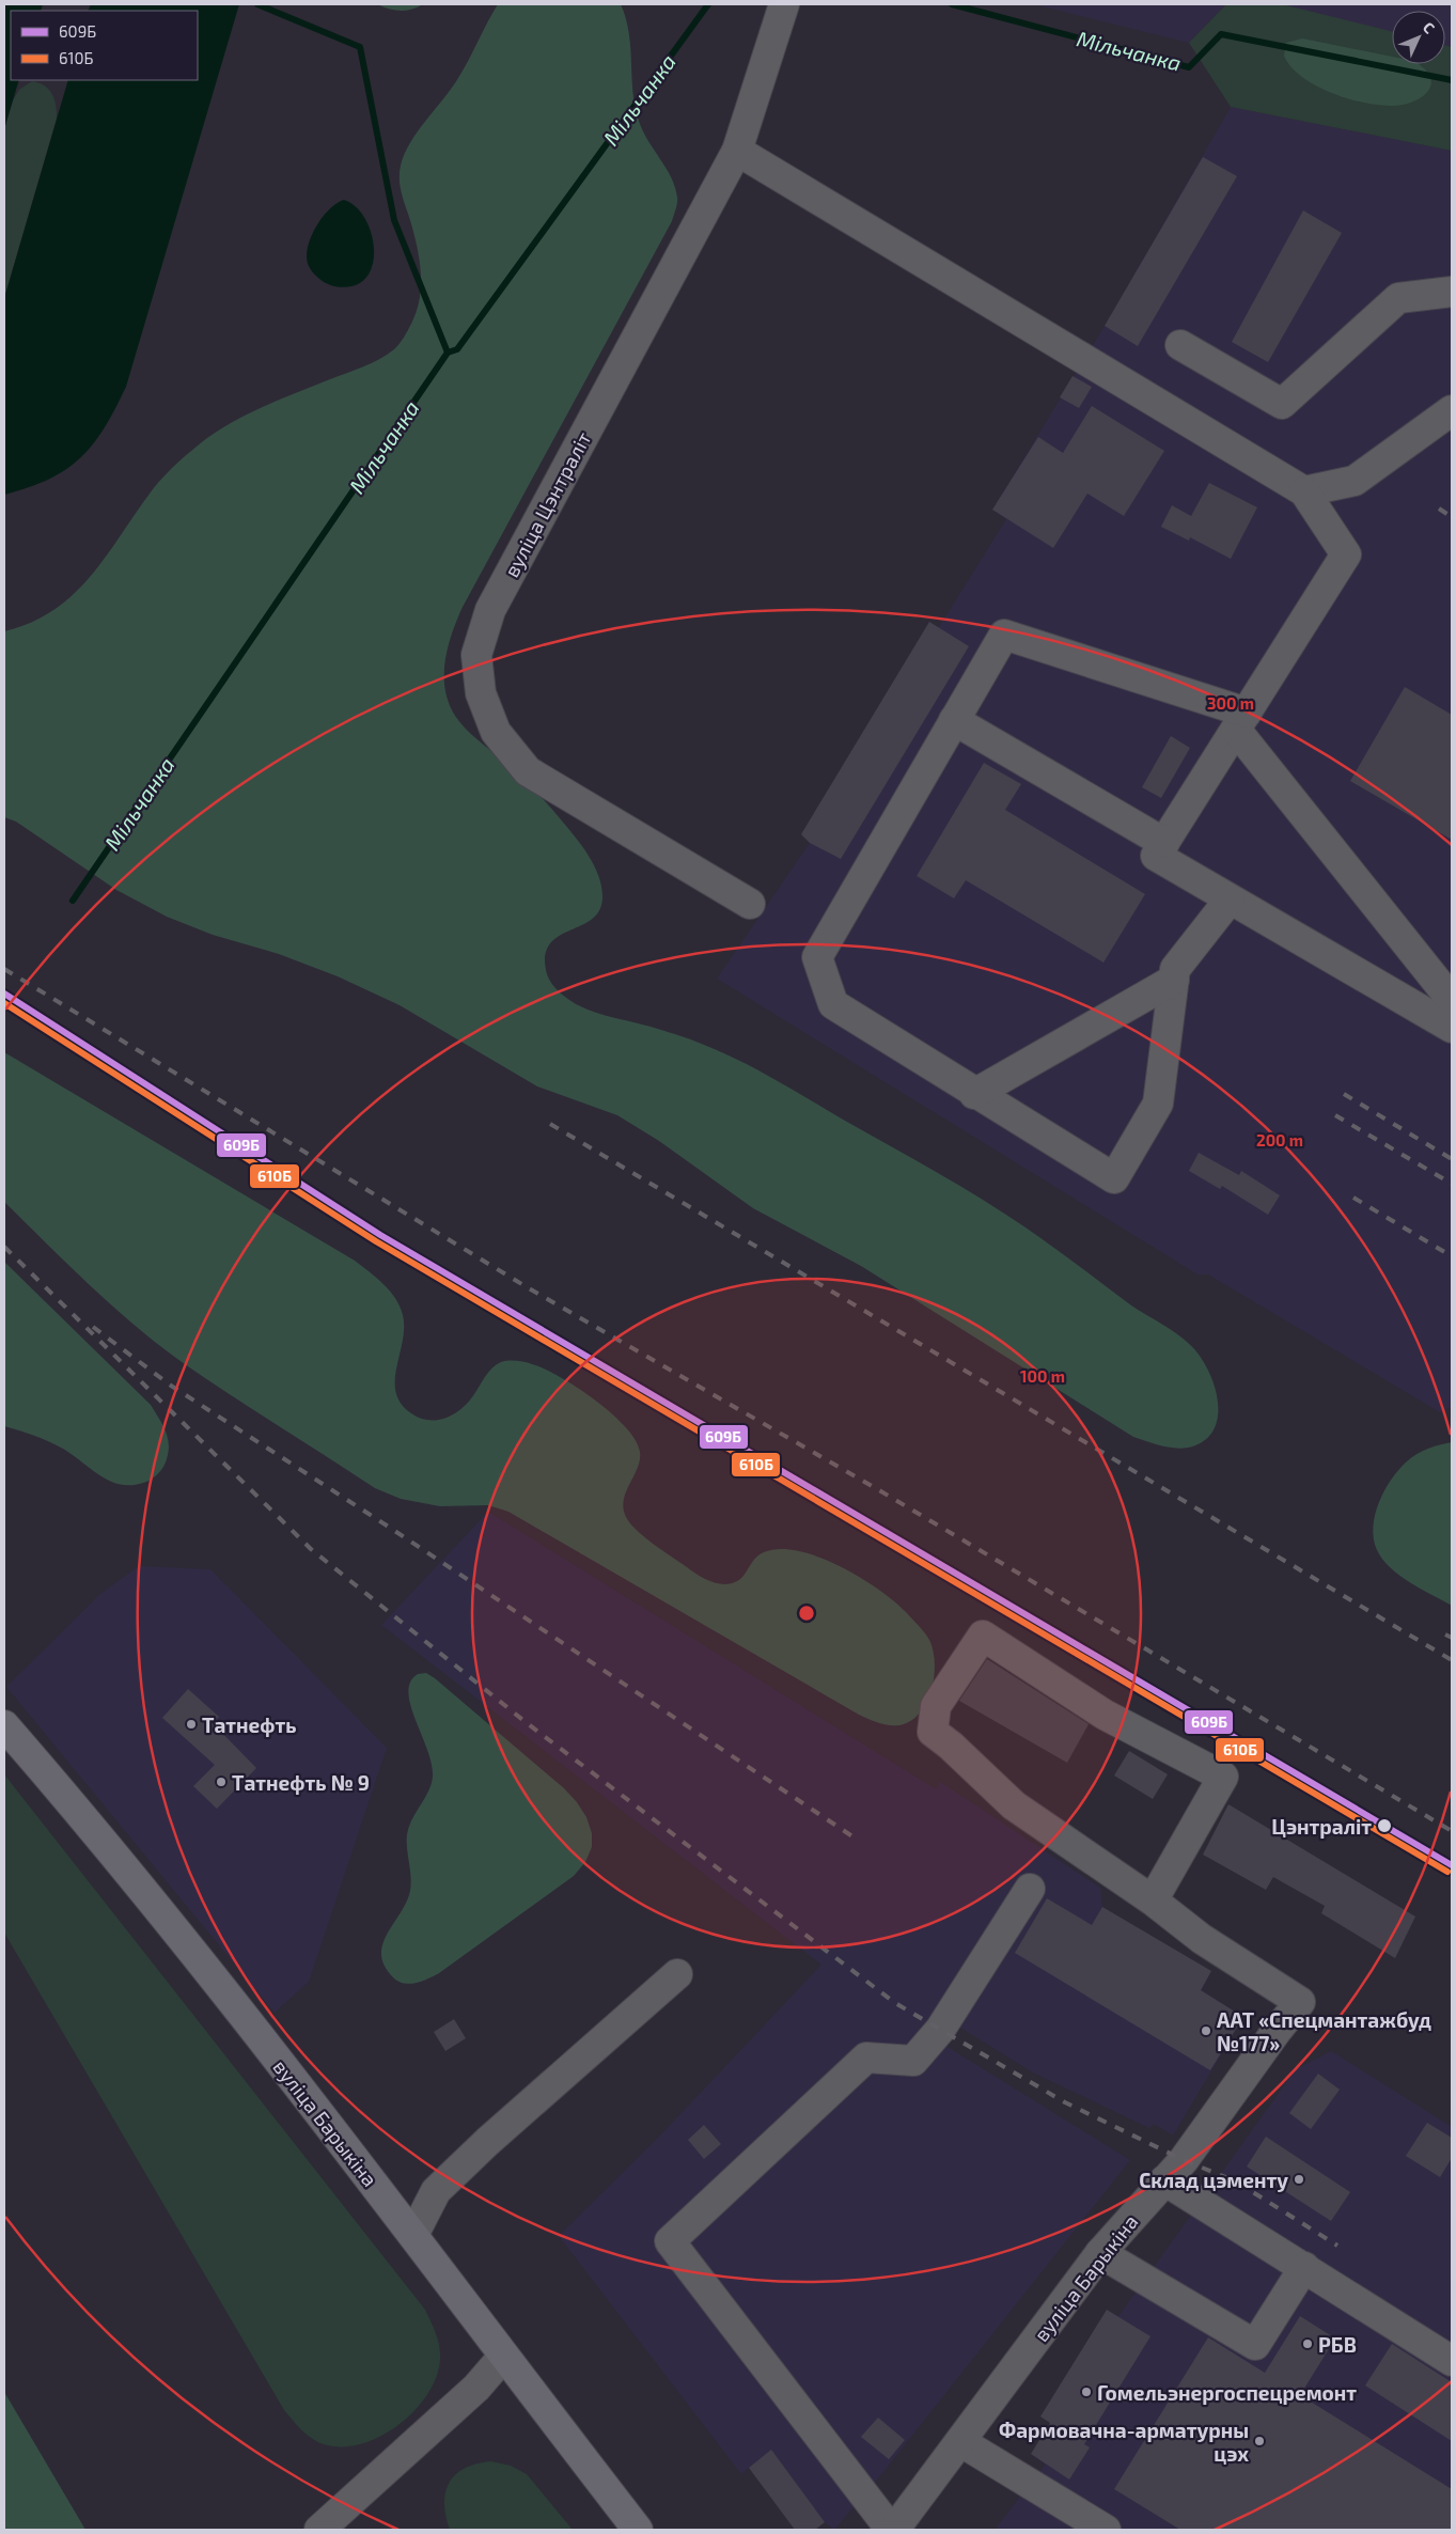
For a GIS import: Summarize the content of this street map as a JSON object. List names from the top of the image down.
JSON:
{
  "streets": {
    "main road": ["вуліца Барыкіна"],
    "street": ["вуліца Цэнтраліт"]
  },
  "water": ["Мільчанка"],
  "places": [
    "Татнефть",
    "Татнефть № 9",
    "Цэнтраліт",
    "ААТ «Спецмантажбуд №177»",
    "Склад цэменту",
    "РБВ",
    "Гомельэнергоспецремонт",
    "Фармовачна-арматурны цэх"
  ],
  "lines": ["transit line 609Б", "transit line 610Б"],
  "legend": ["609Б", "610Б"],
  "north": "top right",
  "rings": ["300 m", "200 m", "100 m"]
}
